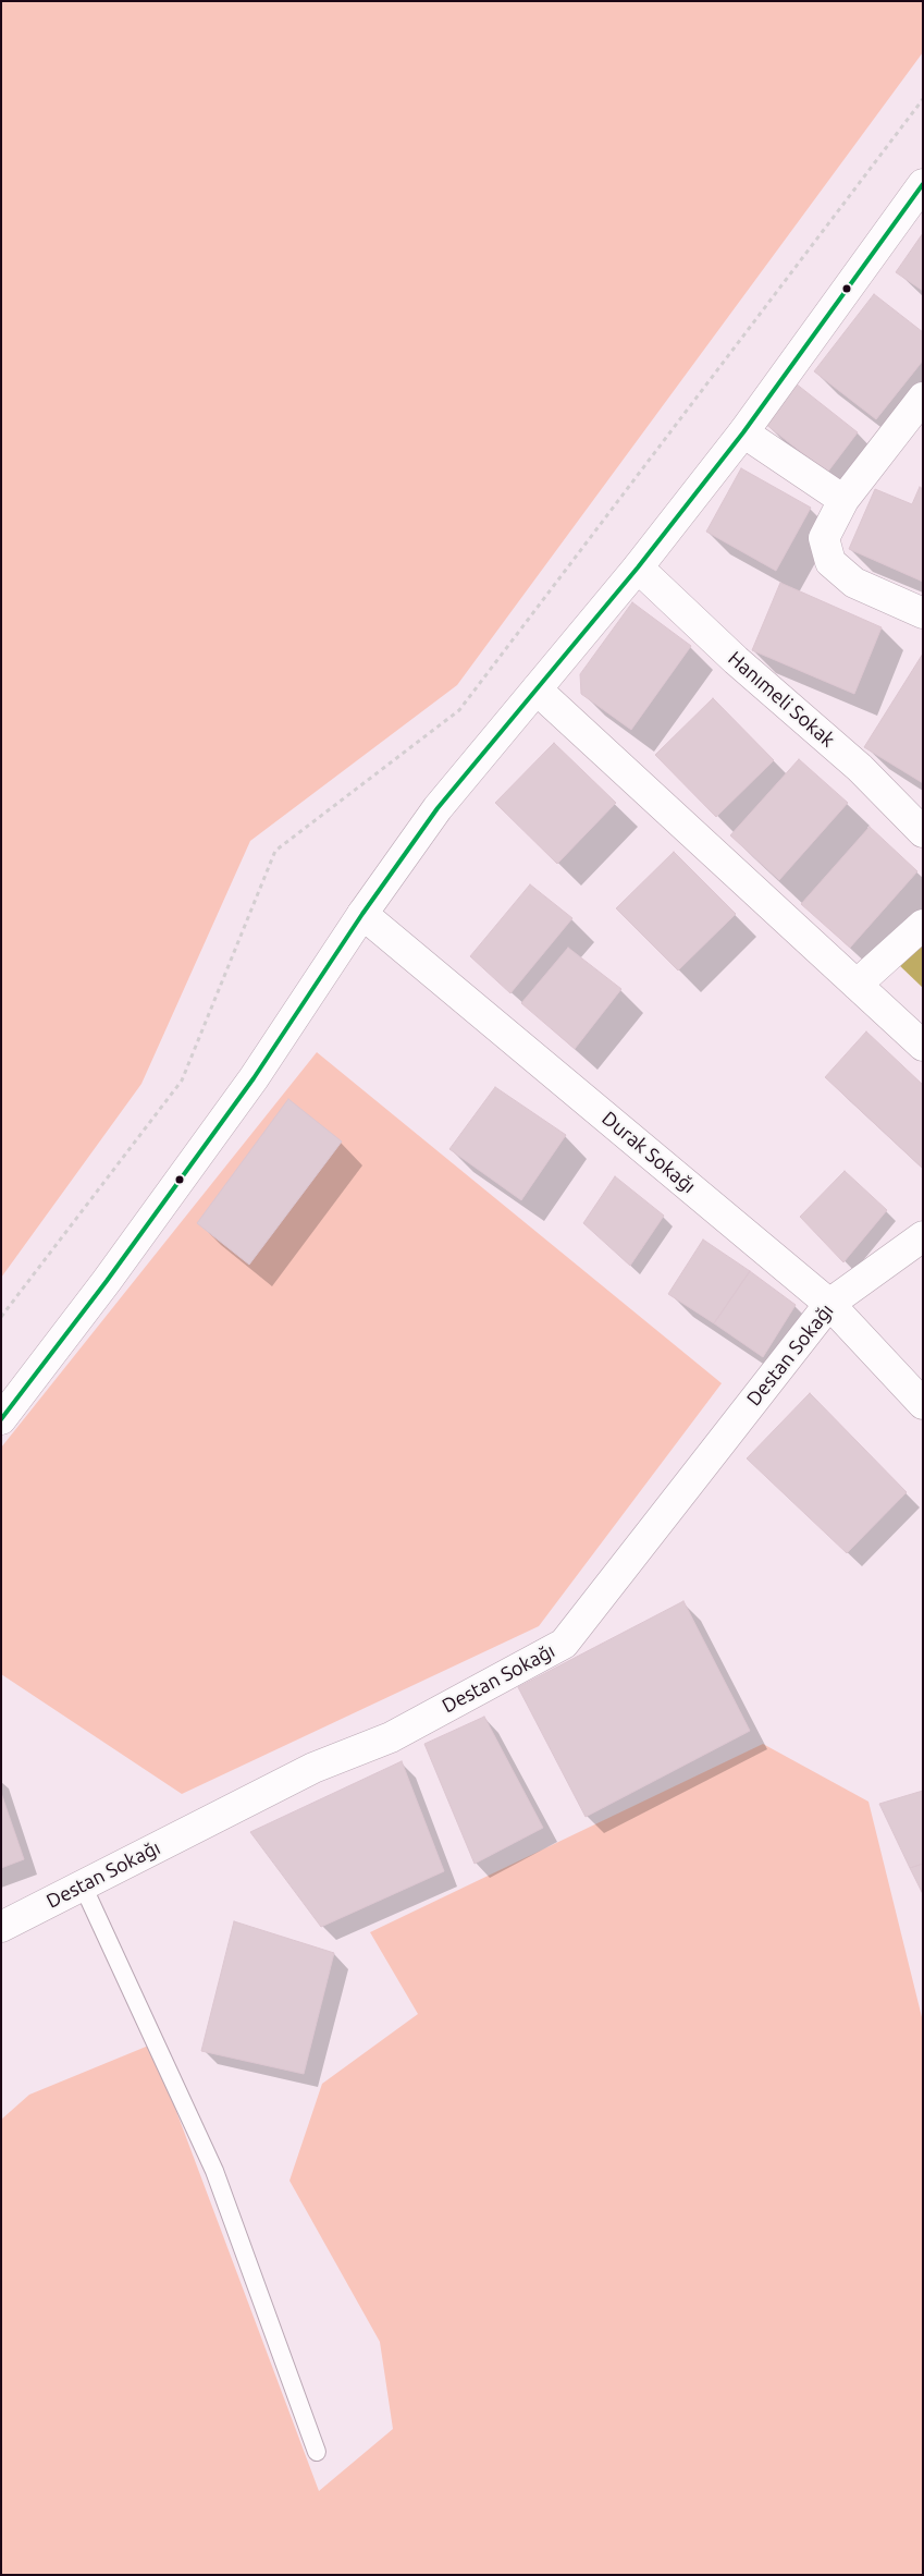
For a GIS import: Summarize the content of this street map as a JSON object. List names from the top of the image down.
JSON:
{
  "streets": {
    "street": ["Hanımeli Sokak", "Durak Sokağı", "Destan Sokağı"]
  },
  "crossings": [
    ["Durak Sokağı", "Destan Sokağı"]
  ]
}
